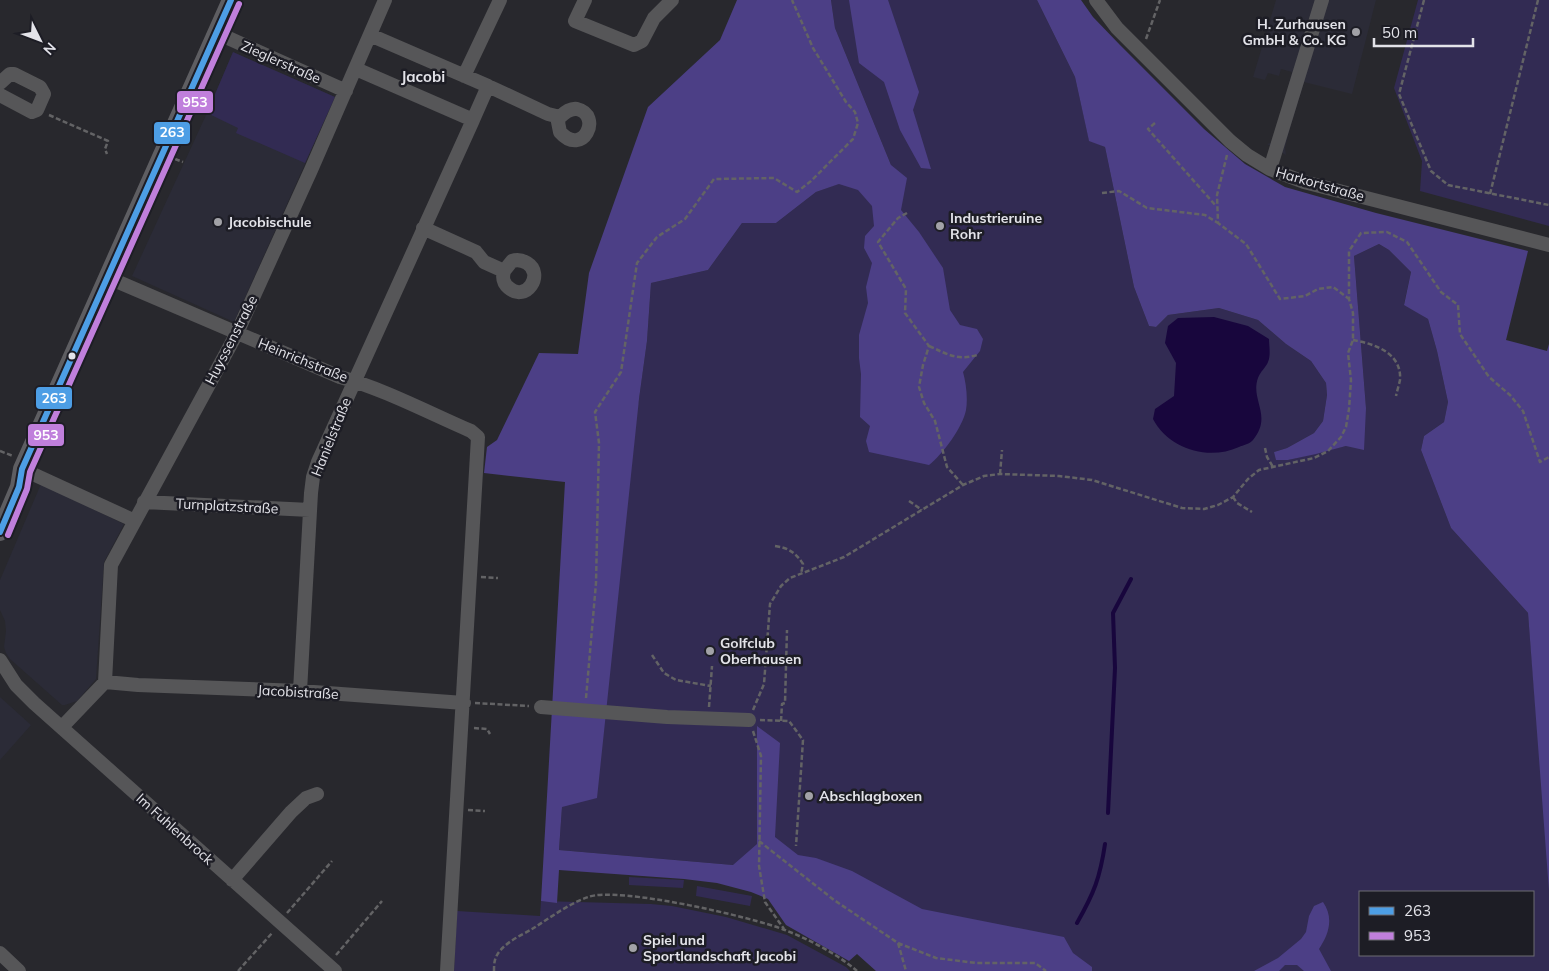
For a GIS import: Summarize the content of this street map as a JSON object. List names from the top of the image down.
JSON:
{
  "streets": {
    "street": [
      "Zieglerstraße",
      "Harkortstraße",
      "Huyssenstraße",
      "Heinrichstraße",
      "Hanielstraße",
      "Turnplatzstraße",
      "Jacobistraße",
      "Im Fuhlenbrock"
    ]
  },
  "crossings": [
    ["Zieglerstraße", "Huyssenstraße"],
    ["Huyssenstraße", "Heinrichstraße"],
    ["Huyssenstraße", "Turnplatzstraße"],
    ["Huyssenstraße", "Jacobistraße"],
    ["Heinrichstraße", "Hanielstraße"],
    ["Heinrichstraße", "Jacobistraße"],
    ["Hanielstraße", "Turnplatzstraße"],
    ["Hanielstraße", "Jacobistraße"]
  ],
  "districts": ["Jacobi"],
  "places": [
    "H. Zurhausen GmbH & Co. KG",
    "Jacobischule",
    "Industrieruine Rohr",
    "Golfclub Oberhausen",
    "Abschlagboxen",
    "Spiel und Sportlandschaft Jacobi"
  ],
  "lines": ["transit line 263", "transit line 953"],
  "legend": ["263", "953"],
  "scale_bar": "50 m",
  "north": "bottom right"
}
